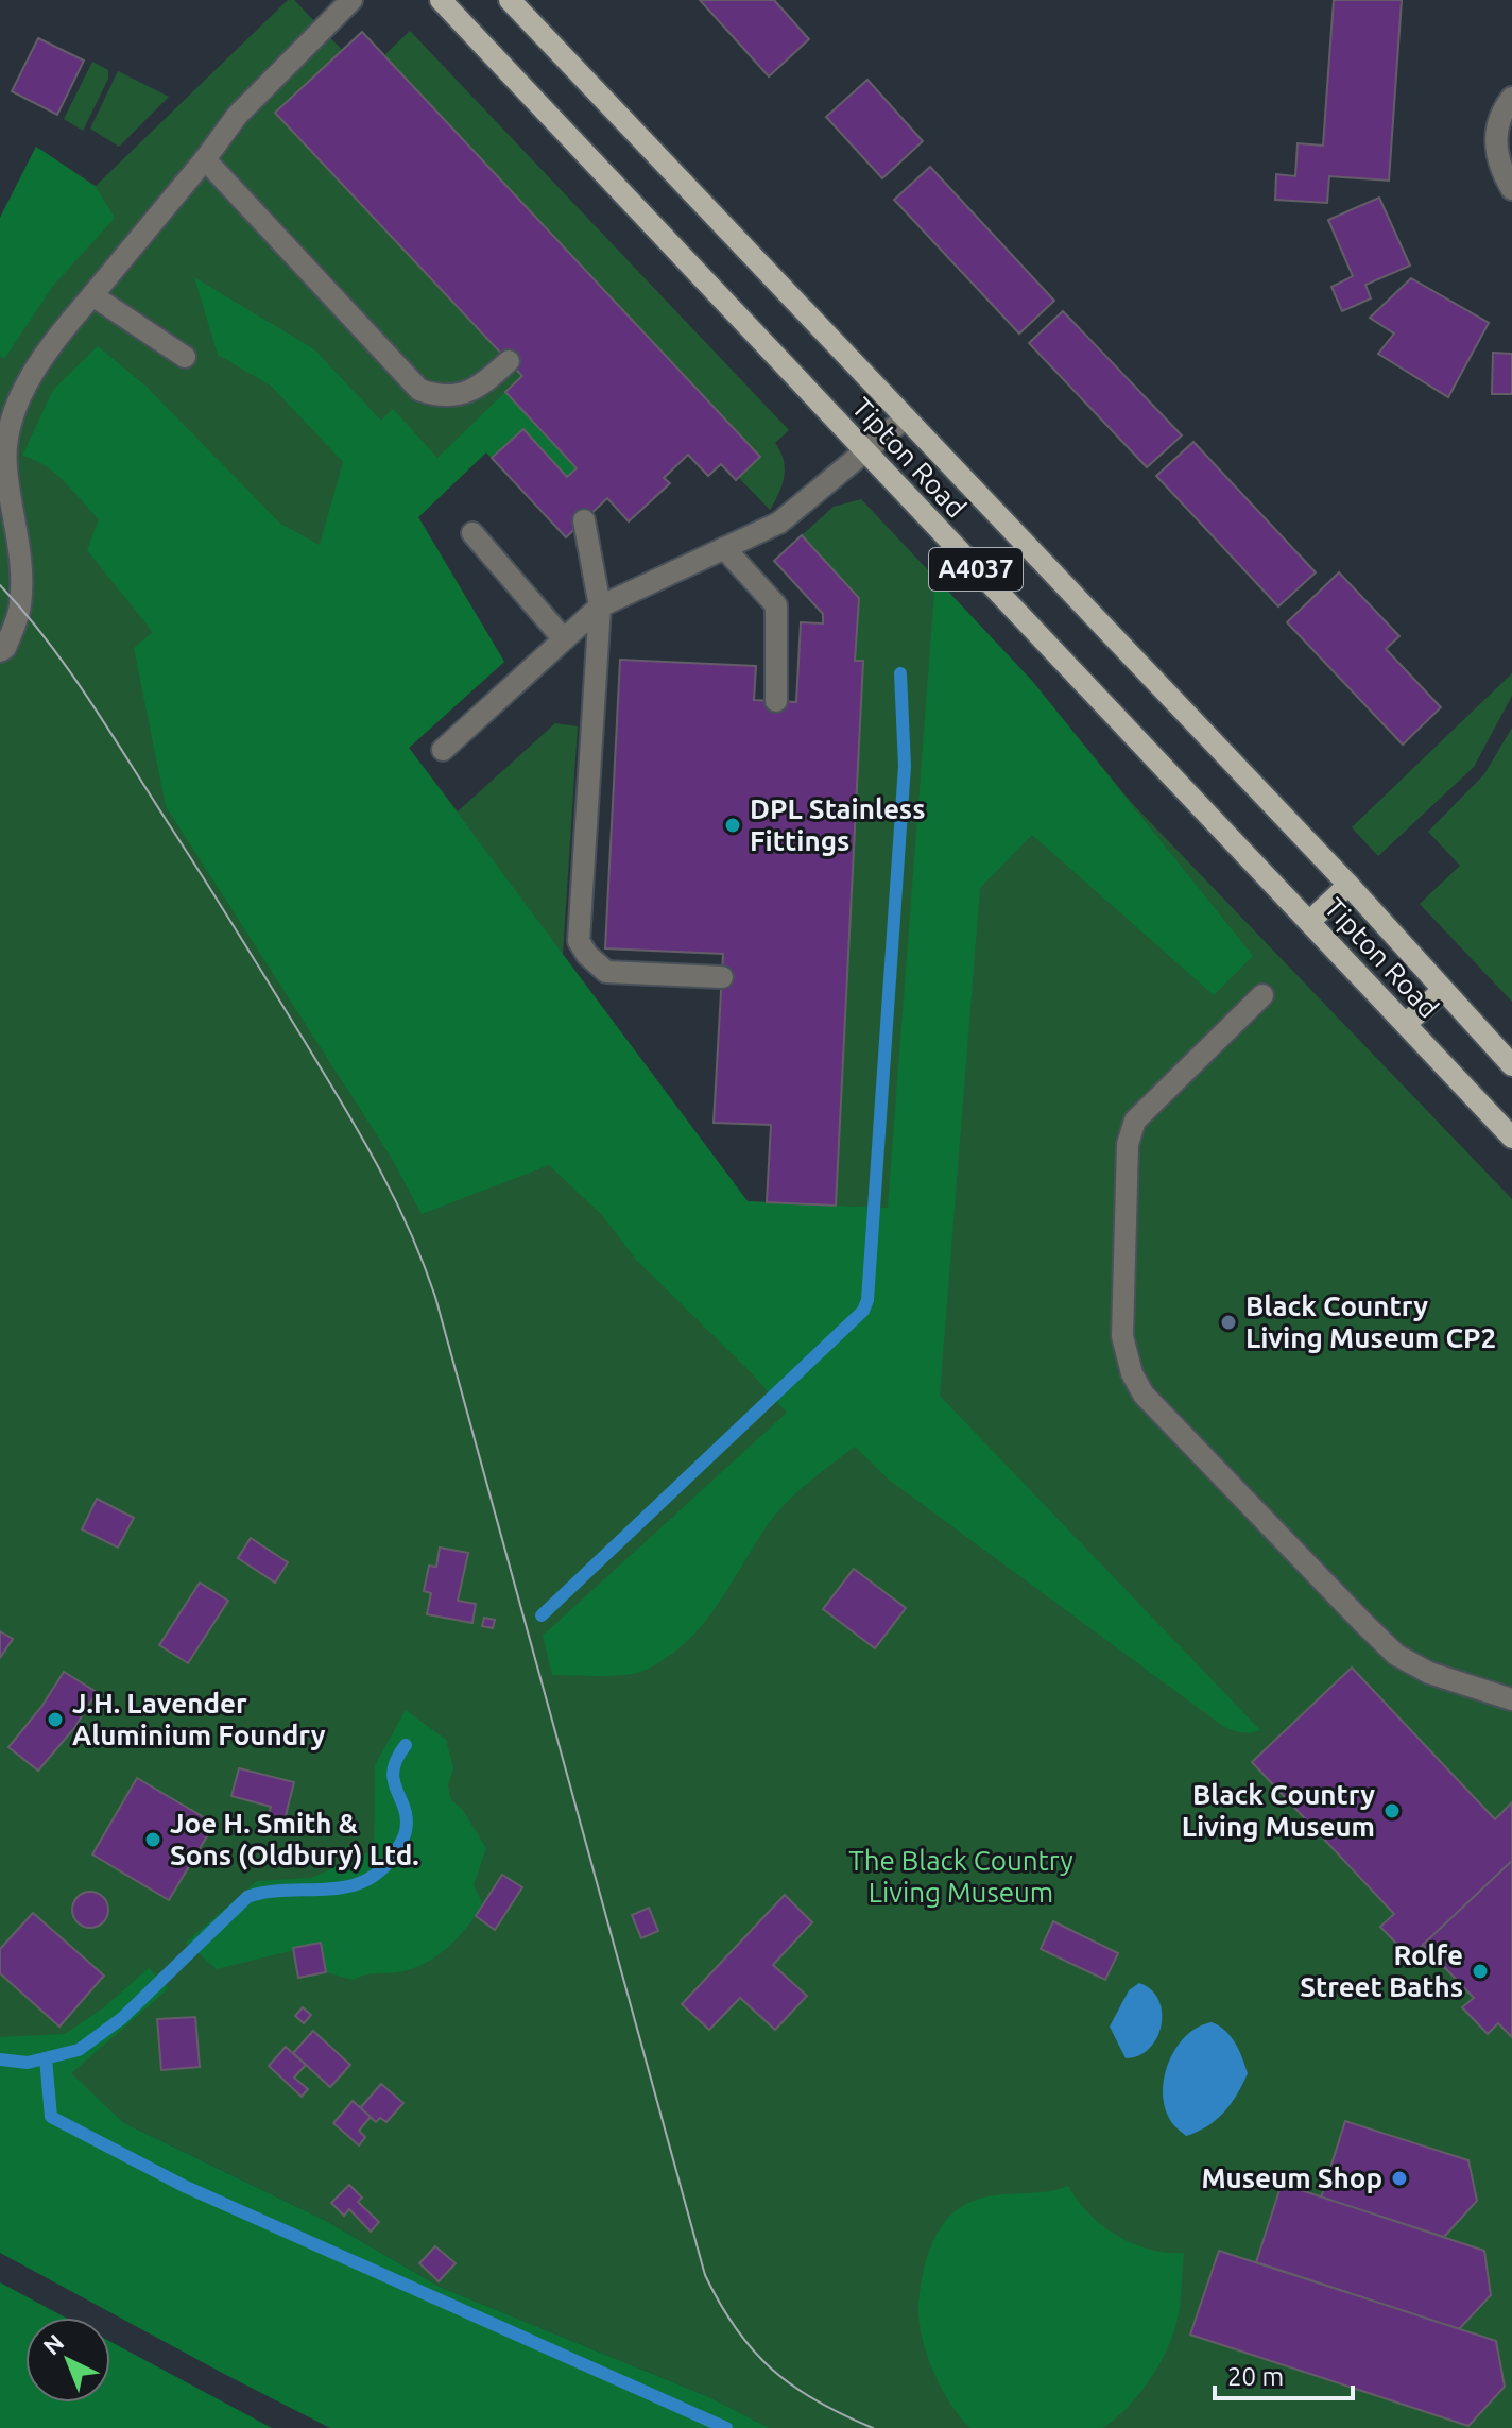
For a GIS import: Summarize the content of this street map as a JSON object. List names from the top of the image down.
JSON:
{
  "streets": {
    "main road": ["Tipton Road", "A4037"]
  },
  "parks": ["The Black Country Living Museum"],
  "places": [
    "DPL Stainless Fittings",
    "Black Country Living Museum CP2",
    "J.H. Lavender Aluminium Foundry",
    "Black Country Living Museum",
    "Joe H. Smith & Sons (Oldbury) Ltd.",
    "Rolfe Street Baths",
    "Museum Shop"
  ],
  "scale_bar": "20 m",
  "north": "top left"
}
